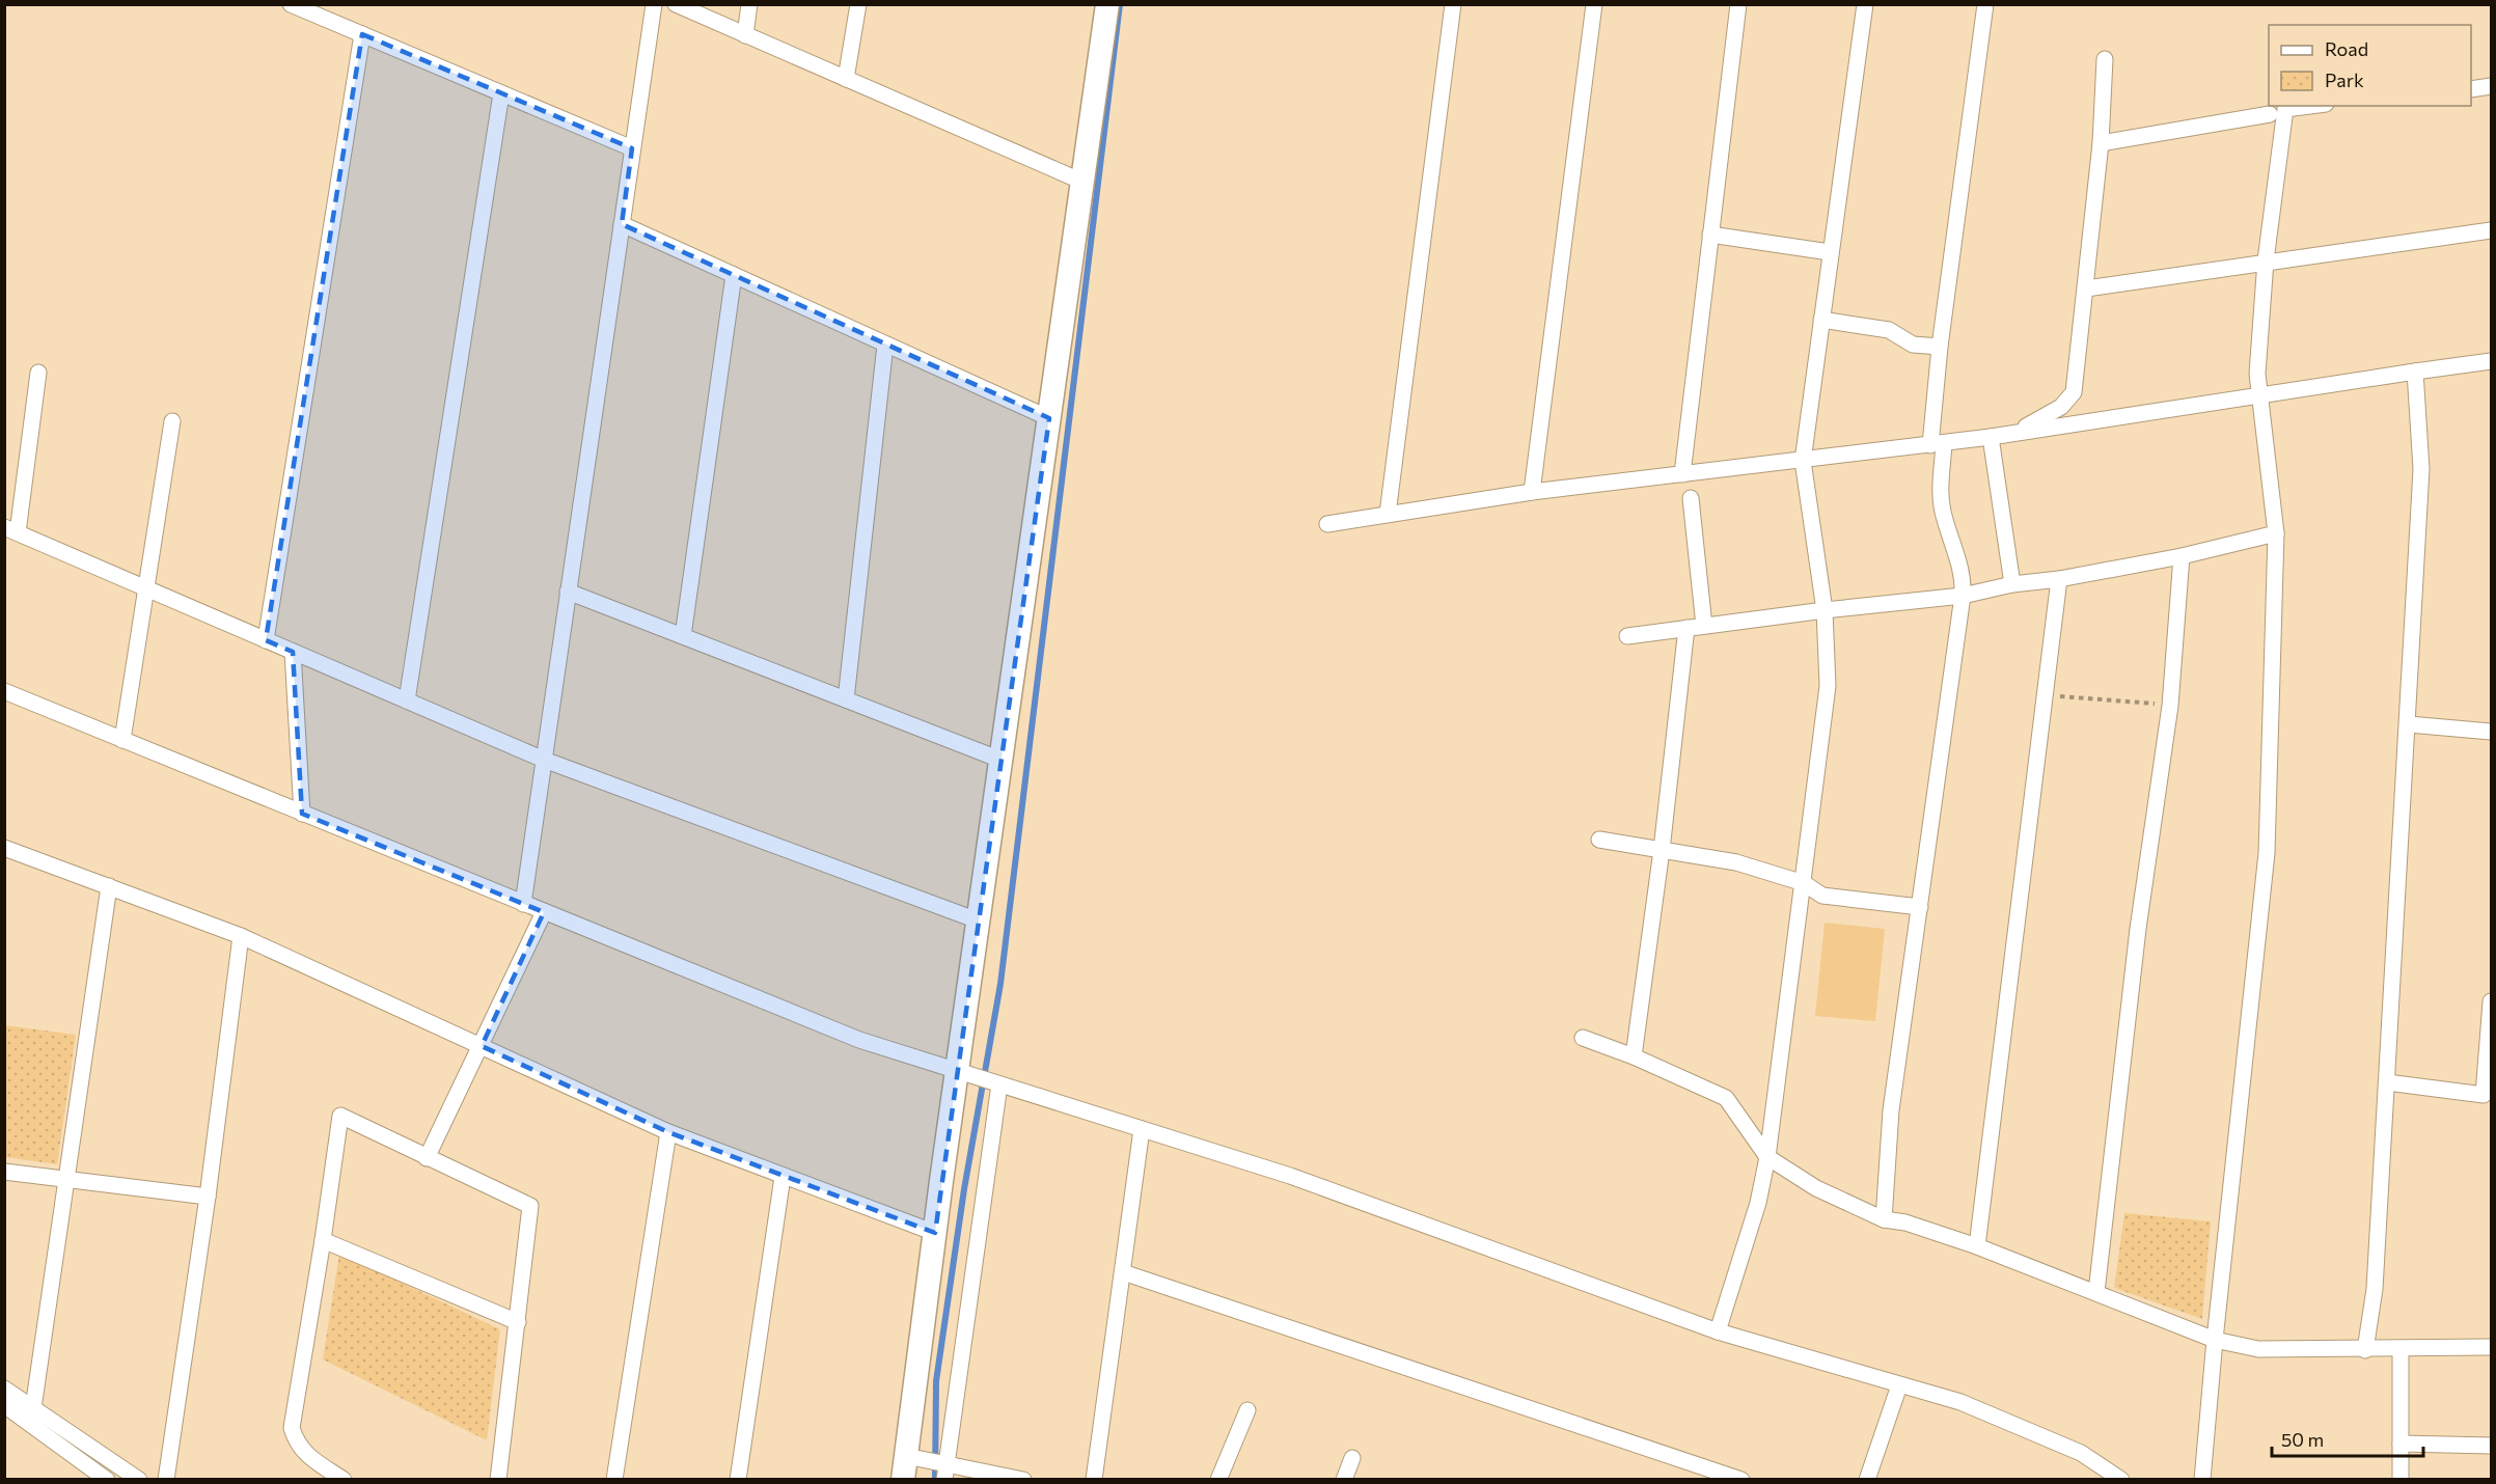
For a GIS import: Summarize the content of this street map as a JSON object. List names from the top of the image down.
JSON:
{
  "legend": ["Road", "Park"],
  "scale_bar": "50 m"
}
